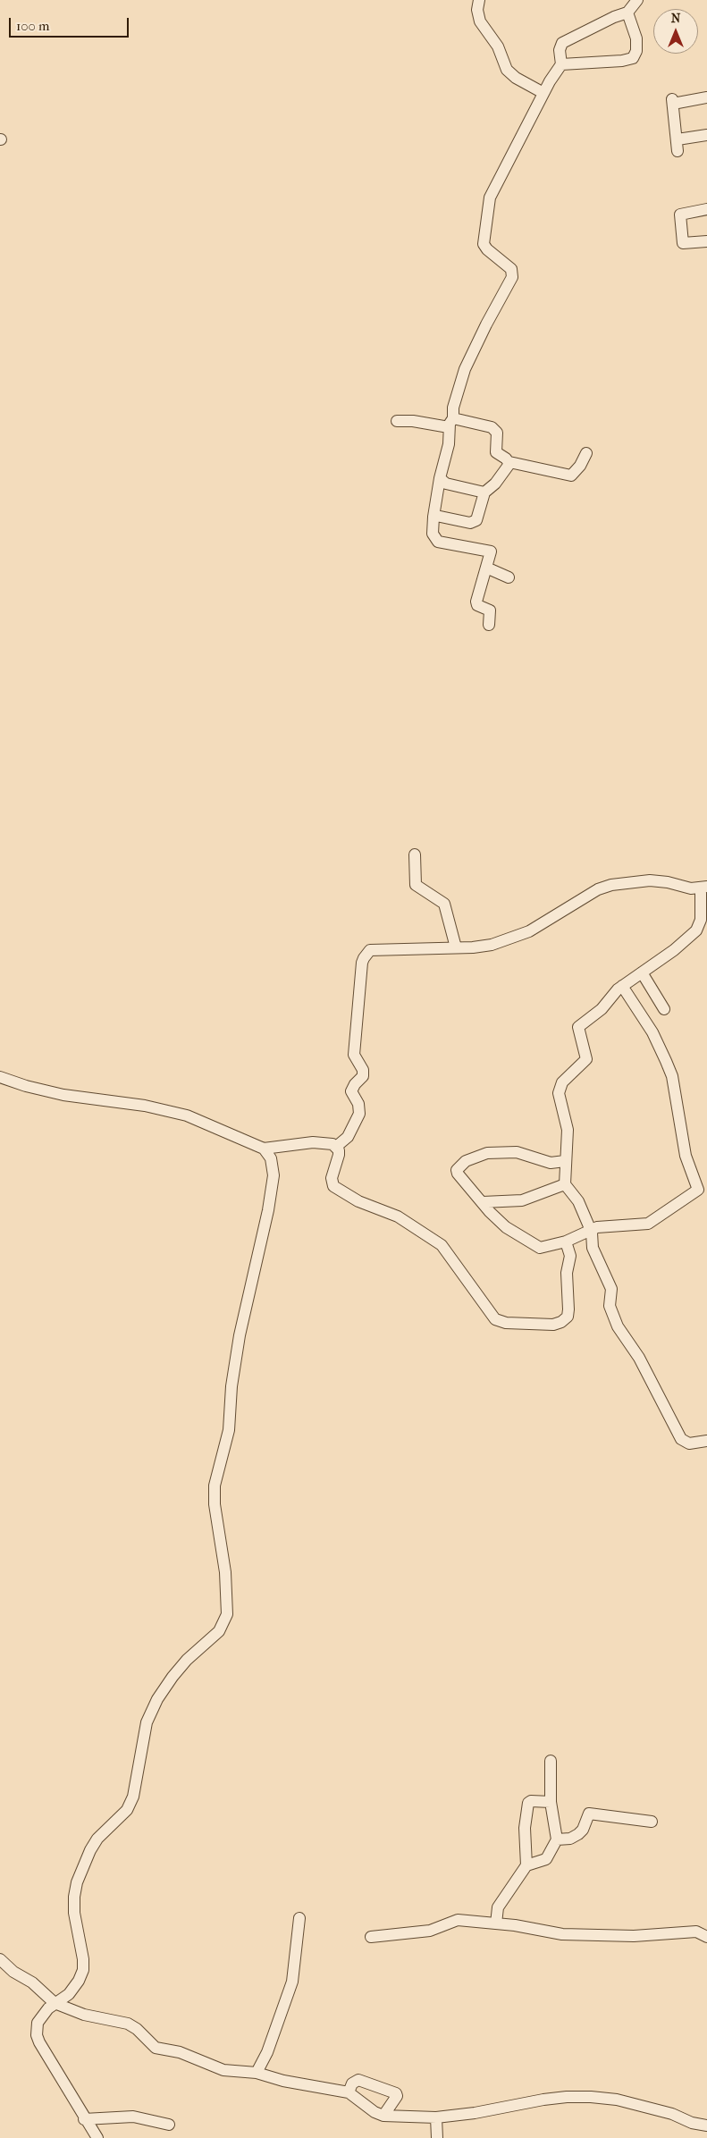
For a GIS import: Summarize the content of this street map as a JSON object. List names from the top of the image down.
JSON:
{
  "scale_bar": "100 m",
  "north": "top"
}
